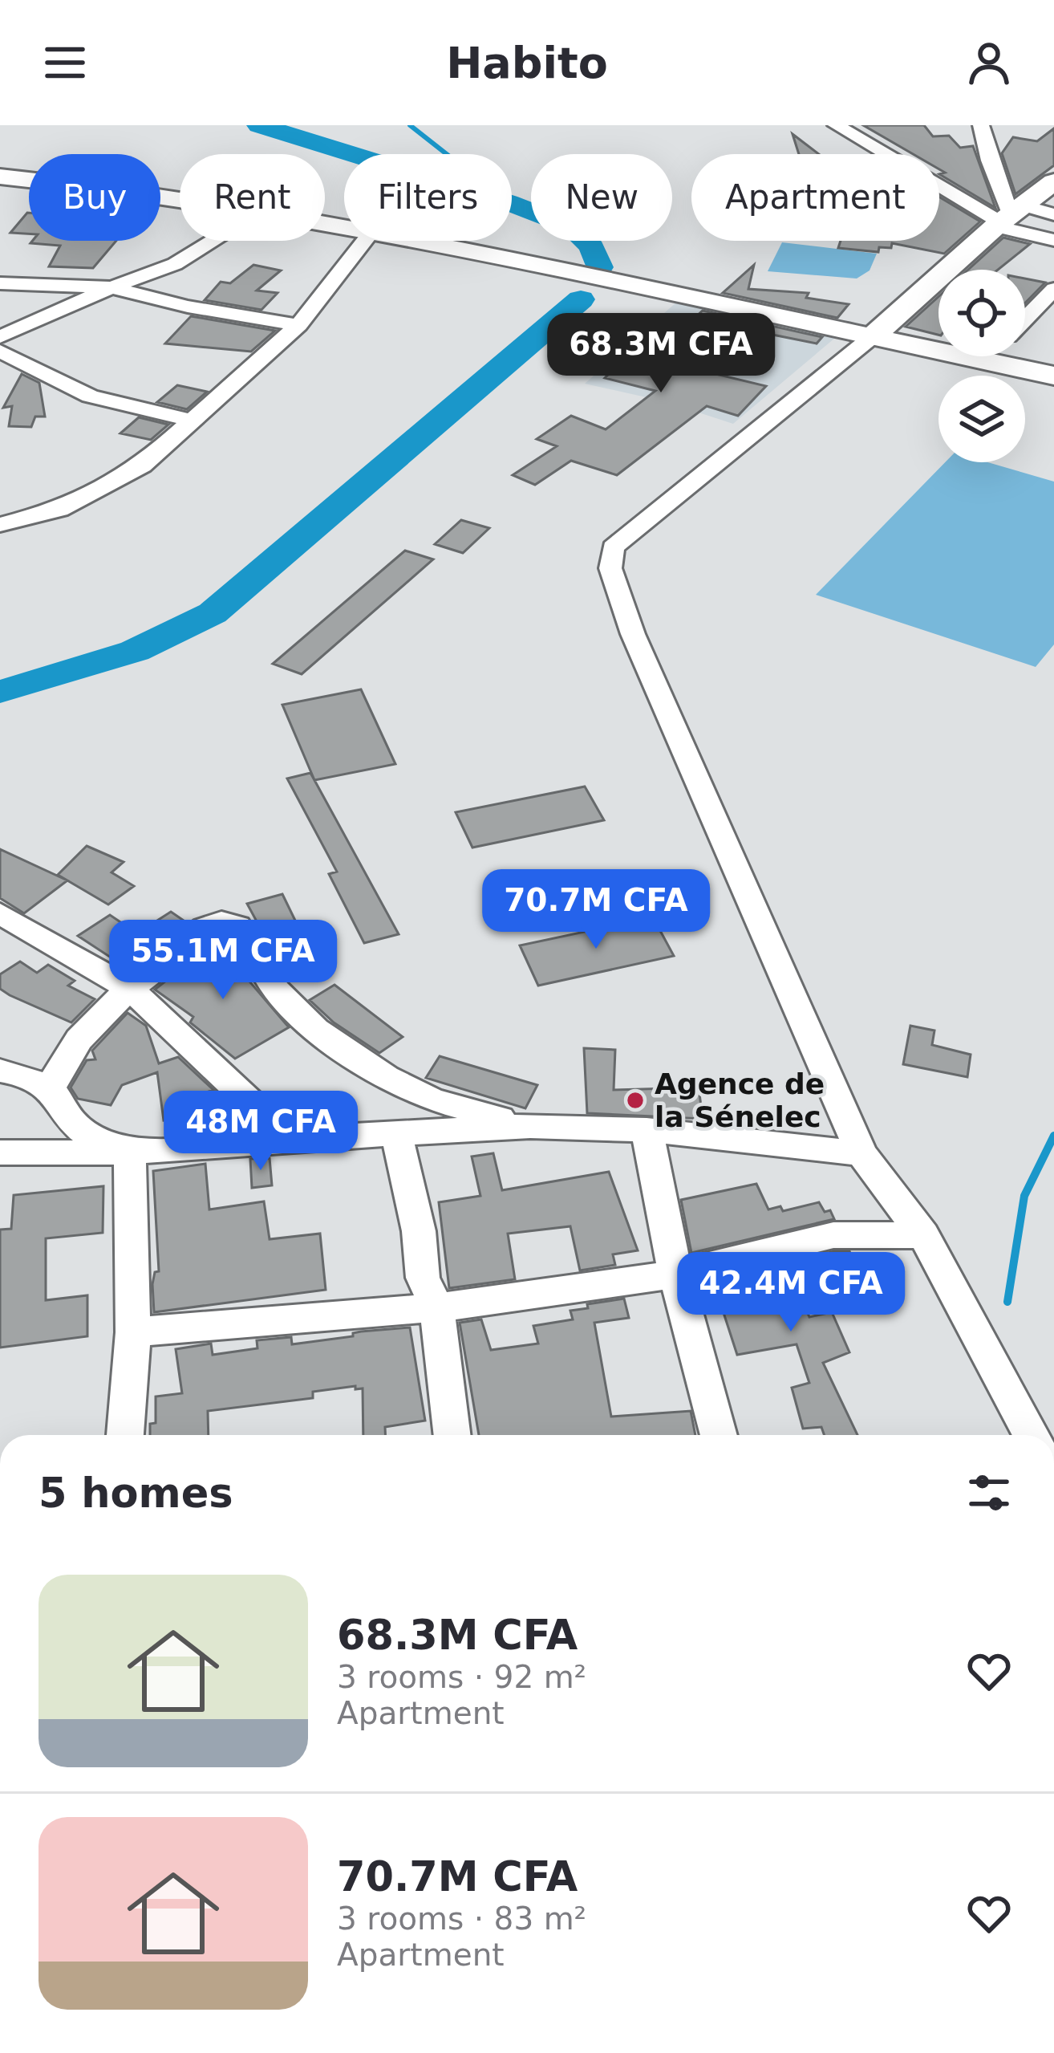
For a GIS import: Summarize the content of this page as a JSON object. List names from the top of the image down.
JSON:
{
  "places": ["Agence de la Sénelec"],
  "page": {
    "header": "Habito",
    "chip": [
      "Buy",
      "Rent",
      "Filters",
      "New",
      "Apartment"
    ],
    "price": [
      "68.3M CFA",
      "70.7M CFA",
      "55.1M CFA",
      "48M CFA",
      "42.4M CFA"
    ],
    "heading": "5 homes",
    "list": [
      {
        "name": "68.3M CFA",
        "note": "3 rooms · 92 m² · Apartment"
      },
      {
        "name": "70.7M CFA",
        "note": "3 rooms · 83 m² · Apartment"
      }
    ]
  }
}
